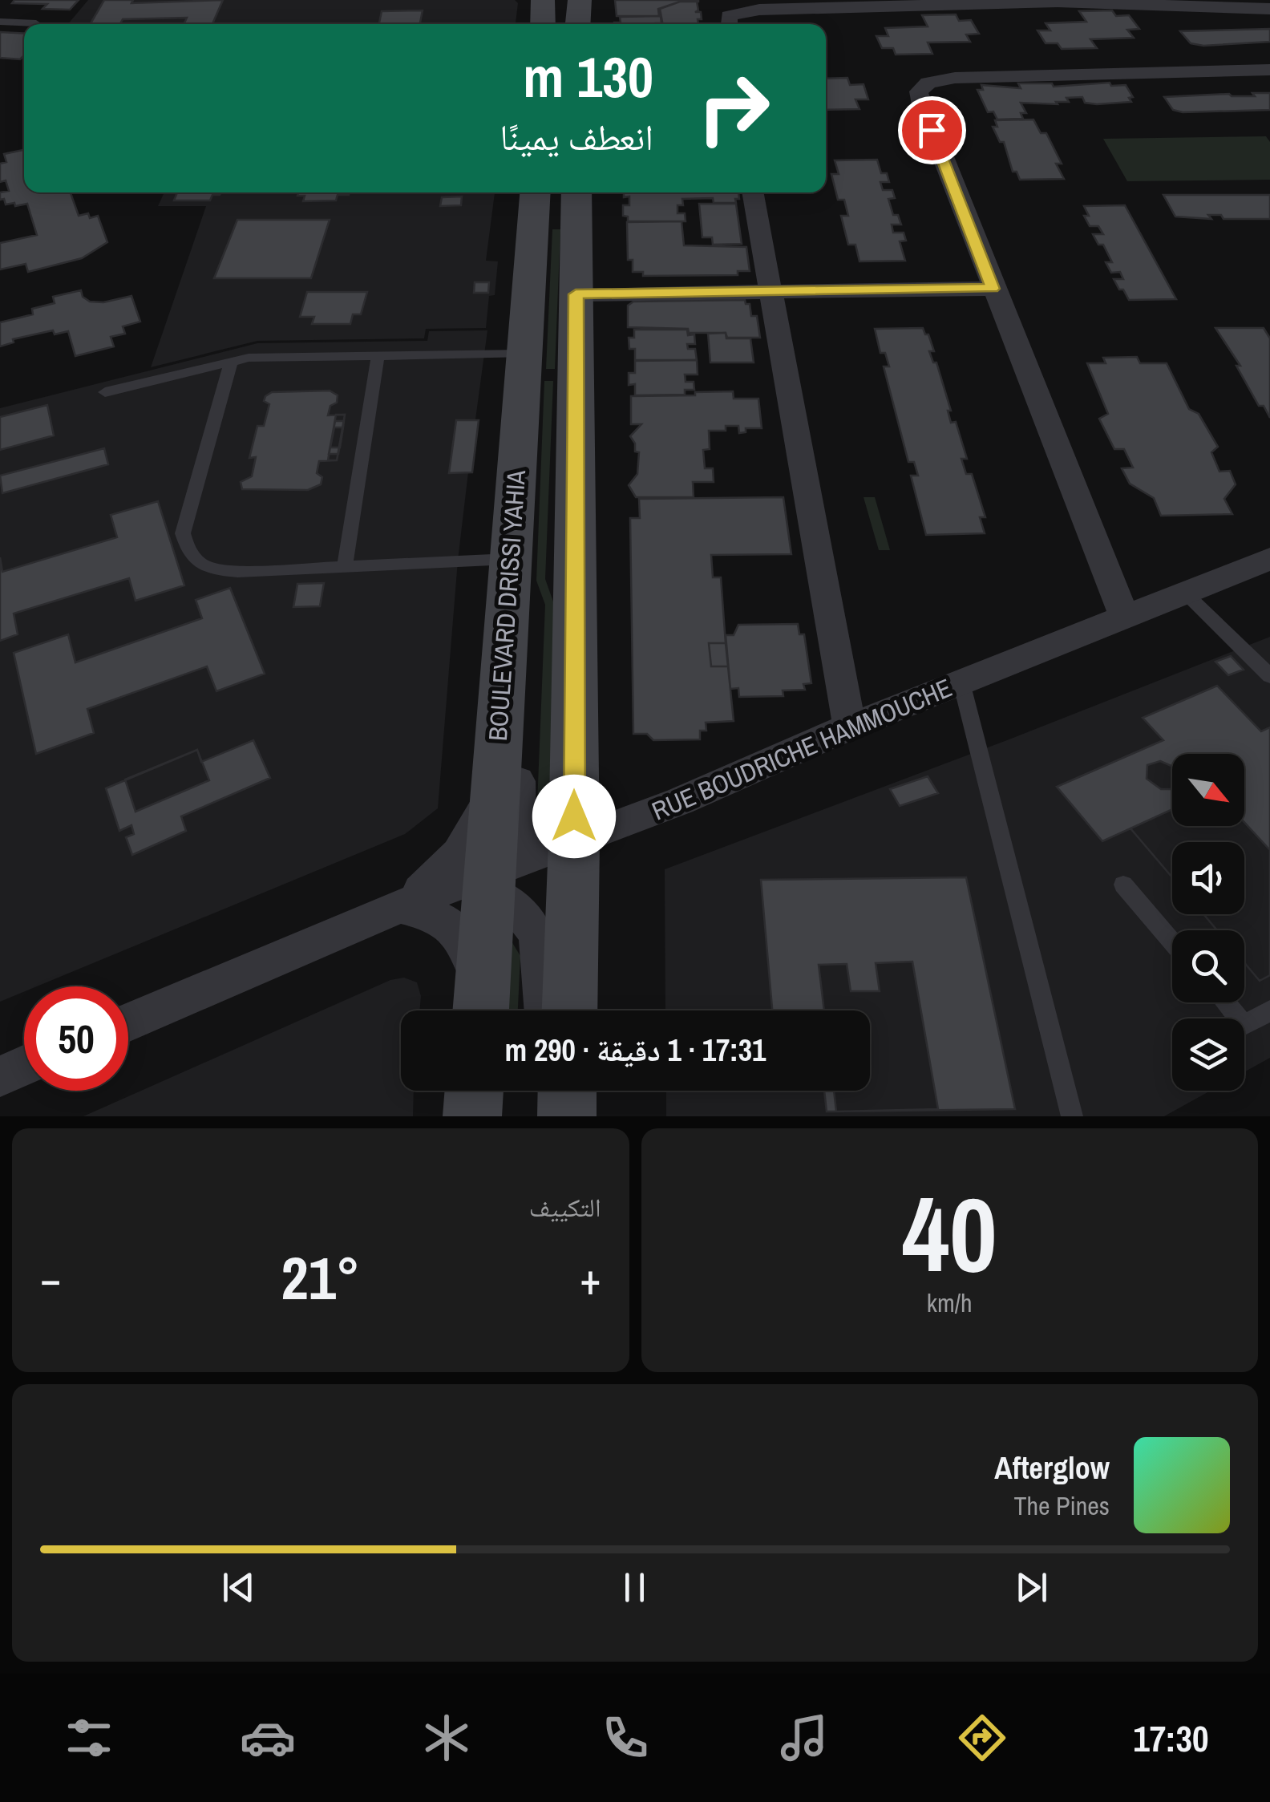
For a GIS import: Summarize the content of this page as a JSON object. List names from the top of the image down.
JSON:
{
  "streets": {
    "main road": ["BOULEVARD DRISSI YAHIA"],
    "street": ["RUE BOUDRICHE HAMMOUCHE"]
  },
  "crossings": [
    ["BOULEVARD DRISSI YAHIA", "RUE BOUDRICHE HAMMOUCHE"]
  ],
  "north": "bottom right",
  "page": {
    "turn": ["130 m", "انعطف يمينًا"],
    "limit": "50",
    "trip": "17:31 · 1 دقيقة · 290 m",
    "tile": [
      ["40", "km/h"],
      "التكييف"
    ],
    "heat": ["−", "21°", "+"],
    "song": ["Afterglow", "The Pines"],
    "tabs": "17:30"
  }
}
